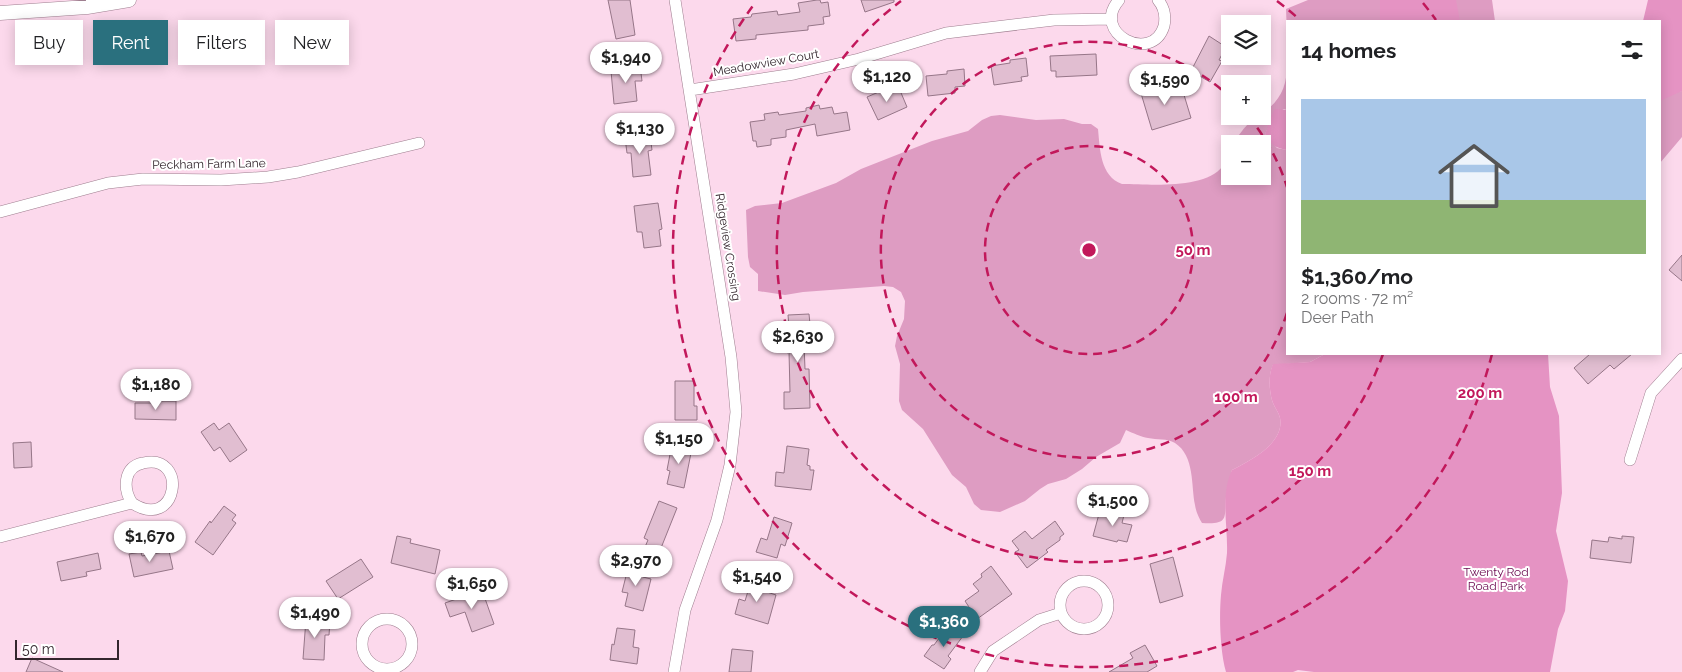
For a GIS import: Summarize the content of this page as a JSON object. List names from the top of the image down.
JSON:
{
  "streets": {
    "street": ["Meadowview Court", "Peckham Farm Lane", "Ridgeview Crossing"]
  },
  "crossings": [
    ["Meadowview Court", "Ridgeview Crossing"]
  ],
  "parks": ["Twenty Rod Road Park"],
  "scale_bar": "50 m",
  "page": {
    "map_buttons": ["+", "−"],
    "chip": [
      "Buy",
      "Rent",
      "Filters",
      "New"
    ],
    "heading": "14 homes",
    "price": [
      "$1,940",
      "$1,120",
      "$1,590",
      "$1,130",
      "$2,630",
      "$1,180",
      "$1,150",
      "$1,500",
      "$1,670",
      "$2,970",
      "$1,540",
      "$1,650",
      "$1,490",
      "$1,360"
    ],
    "list": [
      {
        "name": "$1,360/mo",
        "note": "2 rooms · 72 m² · Deer Path"
      }
    ],
    "scale": "50 m"
  },
  "rings": [
    "50 m",
    "200 m",
    "100 m",
    "150 m"
  ]
}
